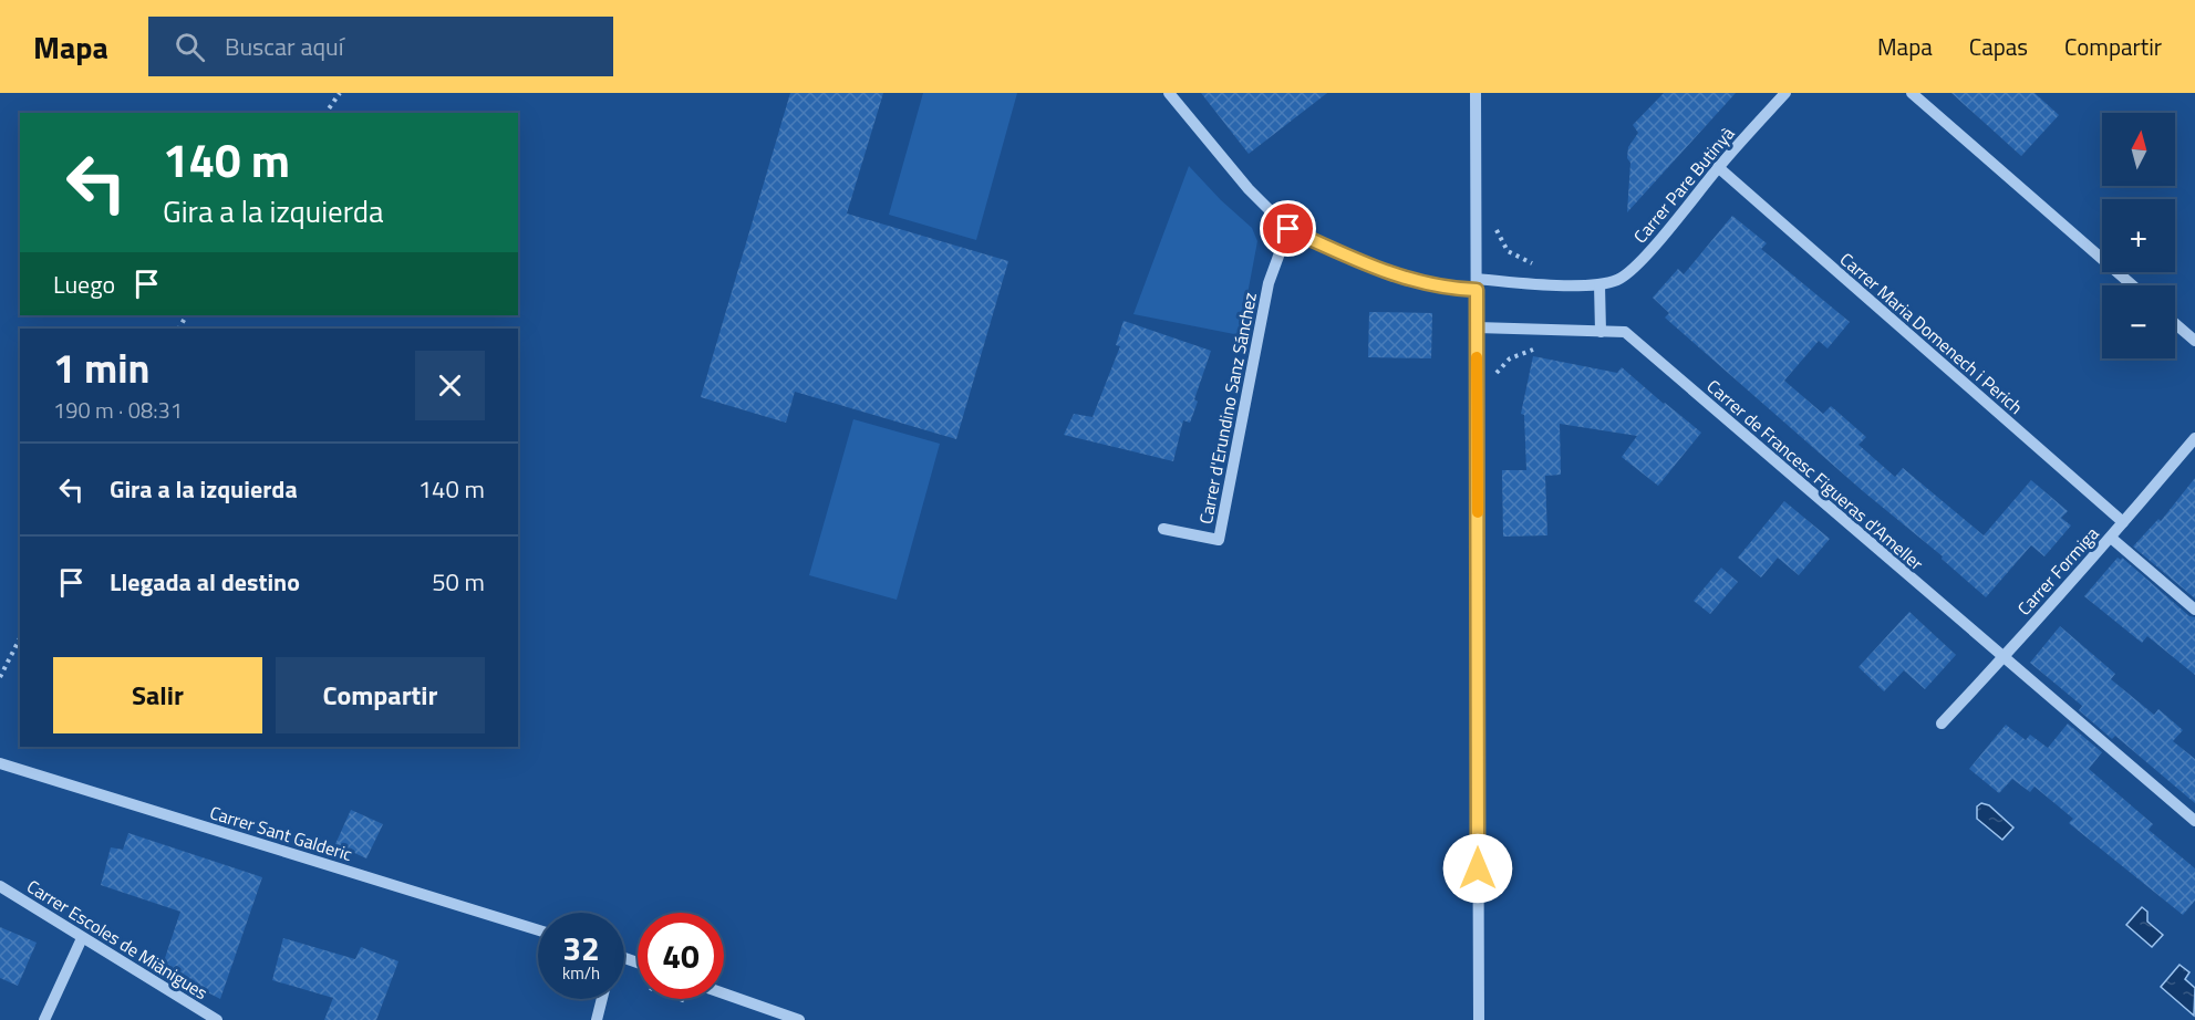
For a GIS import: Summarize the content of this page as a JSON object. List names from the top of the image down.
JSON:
{
  "streets": {
    "street": [
      "Carrer Pare Butinyà",
      "Carrer Maria Domenech i Perich",
      "Carrer d'Erundino Sanz Sánchez",
      "Carrer de Francesc Figueras d'Ameller",
      "Carrer Formiga",
      "Carrer Sant Galderic",
      "Carrer Escoles de Miànigues"
    ]
  },
  "crossings": [
    ["Carrer Pare Butinyà", "Carrer Maria Domenech i Perich"],
    ["Carrer Maria Domenech i Perich", "Carrer Formiga"],
    ["Carrer de Francesc Figueras d'Ameller", "Carrer Formiga"]
  ],
  "north": "top",
  "page": {
    "header": "Mapa",
    "search": "Buscar aquí",
    "nav": ["Mapa", "Capas", "Compartir"],
    "map_buttons": ["+", "−"],
    "turn": ["140 m", "Gira a la izquierda"],
    "then": "Luego",
    "heading": ["1 min", "190 m · 08:31"],
    "list": [
      {
        "name": "Gira a la izquierda",
        "value": "140 m"
      },
      {
        "name": "Llegada al destino",
        "value": "50 m"
      }
    ],
    "buttons": ["Salir", "Compartir"],
    "speed": "32 km/h",
    "limit": "40"
  }
}
